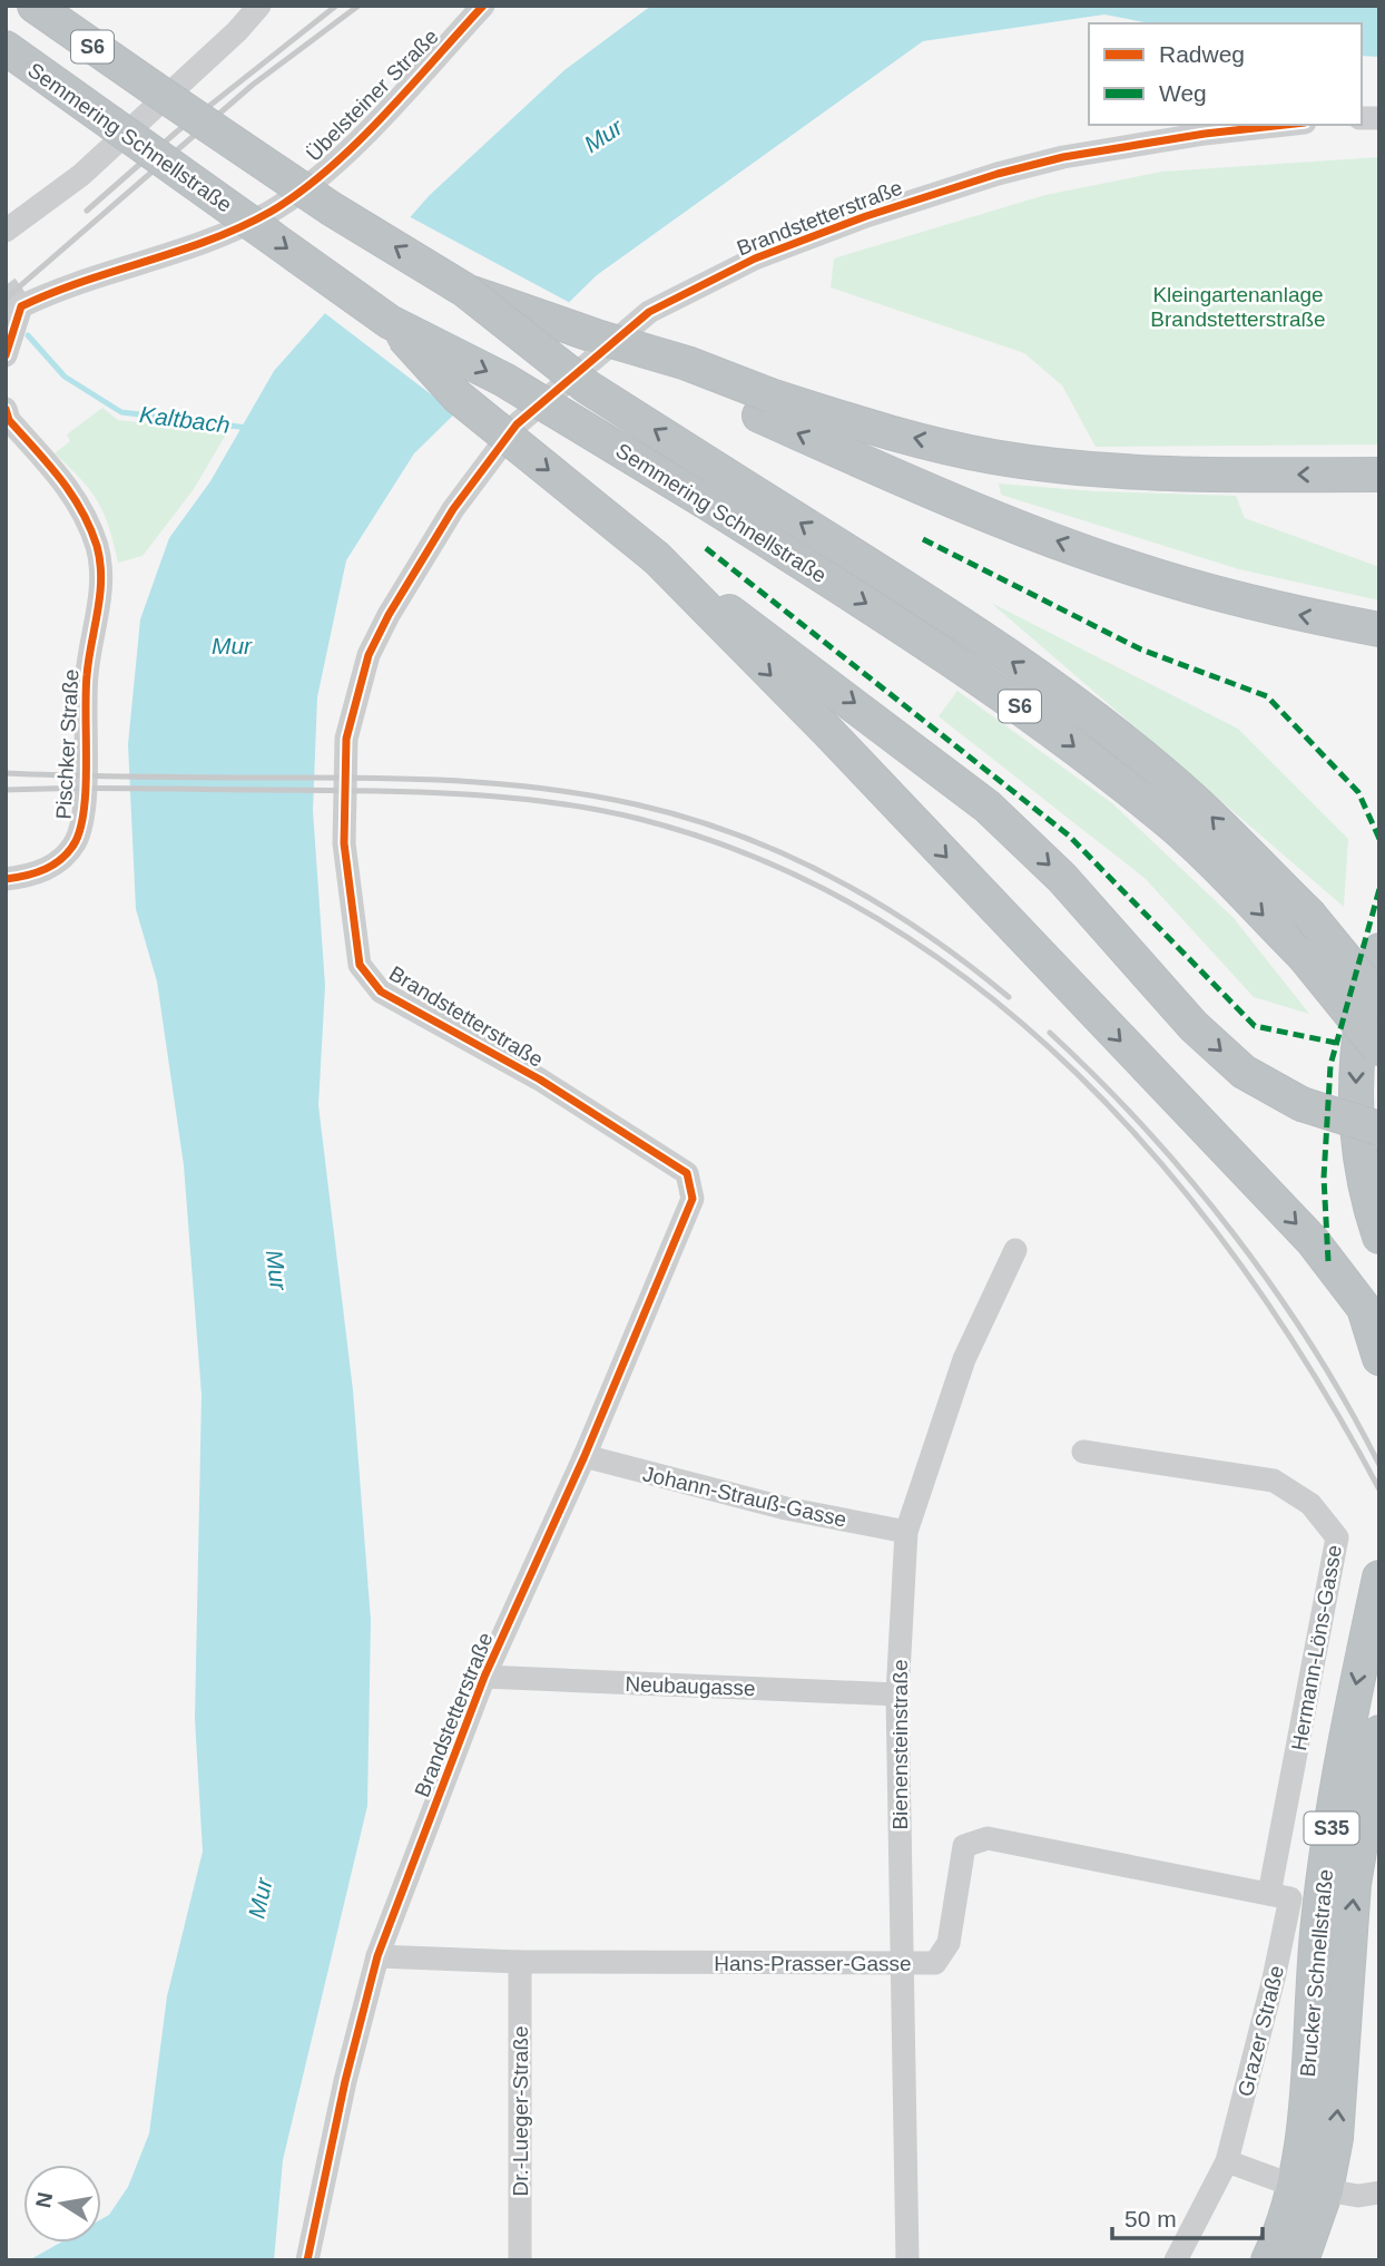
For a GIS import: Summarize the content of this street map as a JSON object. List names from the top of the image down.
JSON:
{
  "streets": {
    "highway": [
      "S6",
      "Semmering Schnellstraße",
      "S35",
      "Brucker Schnellstraße"
    ],
    "street": [
      "Übelsteiner Straße",
      "Brandstetterstraße",
      "Pischker Straße",
      "Johann-Strauß-Gasse",
      "Hermann-Löns-Gasse",
      "Neubaugasse",
      "Bienensteinstraße",
      "Hans-Prasser-Gasse",
      "Grazer Straße",
      "Dr.-Lueger-Straße"
    ]
  },
  "crossings": [
    ["Brandstetterstraße", "Johann-Strauß-Gasse"],
    ["Brandstetterstraße", "Neubaugasse"],
    ["Brandstetterstraße", "Hans-Prasser-Gasse"],
    ["Johann-Strauß-Gasse", "Bienensteinstraße"],
    ["Hermann-Löns-Gasse", "Hans-Prasser-Gasse"],
    ["Hermann-Löns-Gasse", "Grazer Straße"],
    ["Neubaugasse", "Bienensteinstraße"],
    ["Bienensteinstraße", "Hans-Prasser-Gasse"],
    ["Hans-Prasser-Gasse", "Grazer Straße"],
    ["Hans-Prasser-Gasse", "Dr.-Lueger-Straße"]
  ],
  "water": ["Mur", "Kaltbach"],
  "parks": ["Kleingartenanlage Brandstetterstraße"],
  "legend": ["Radweg", "Weg"],
  "scale_bar": "50 m",
  "north": "left"
}
